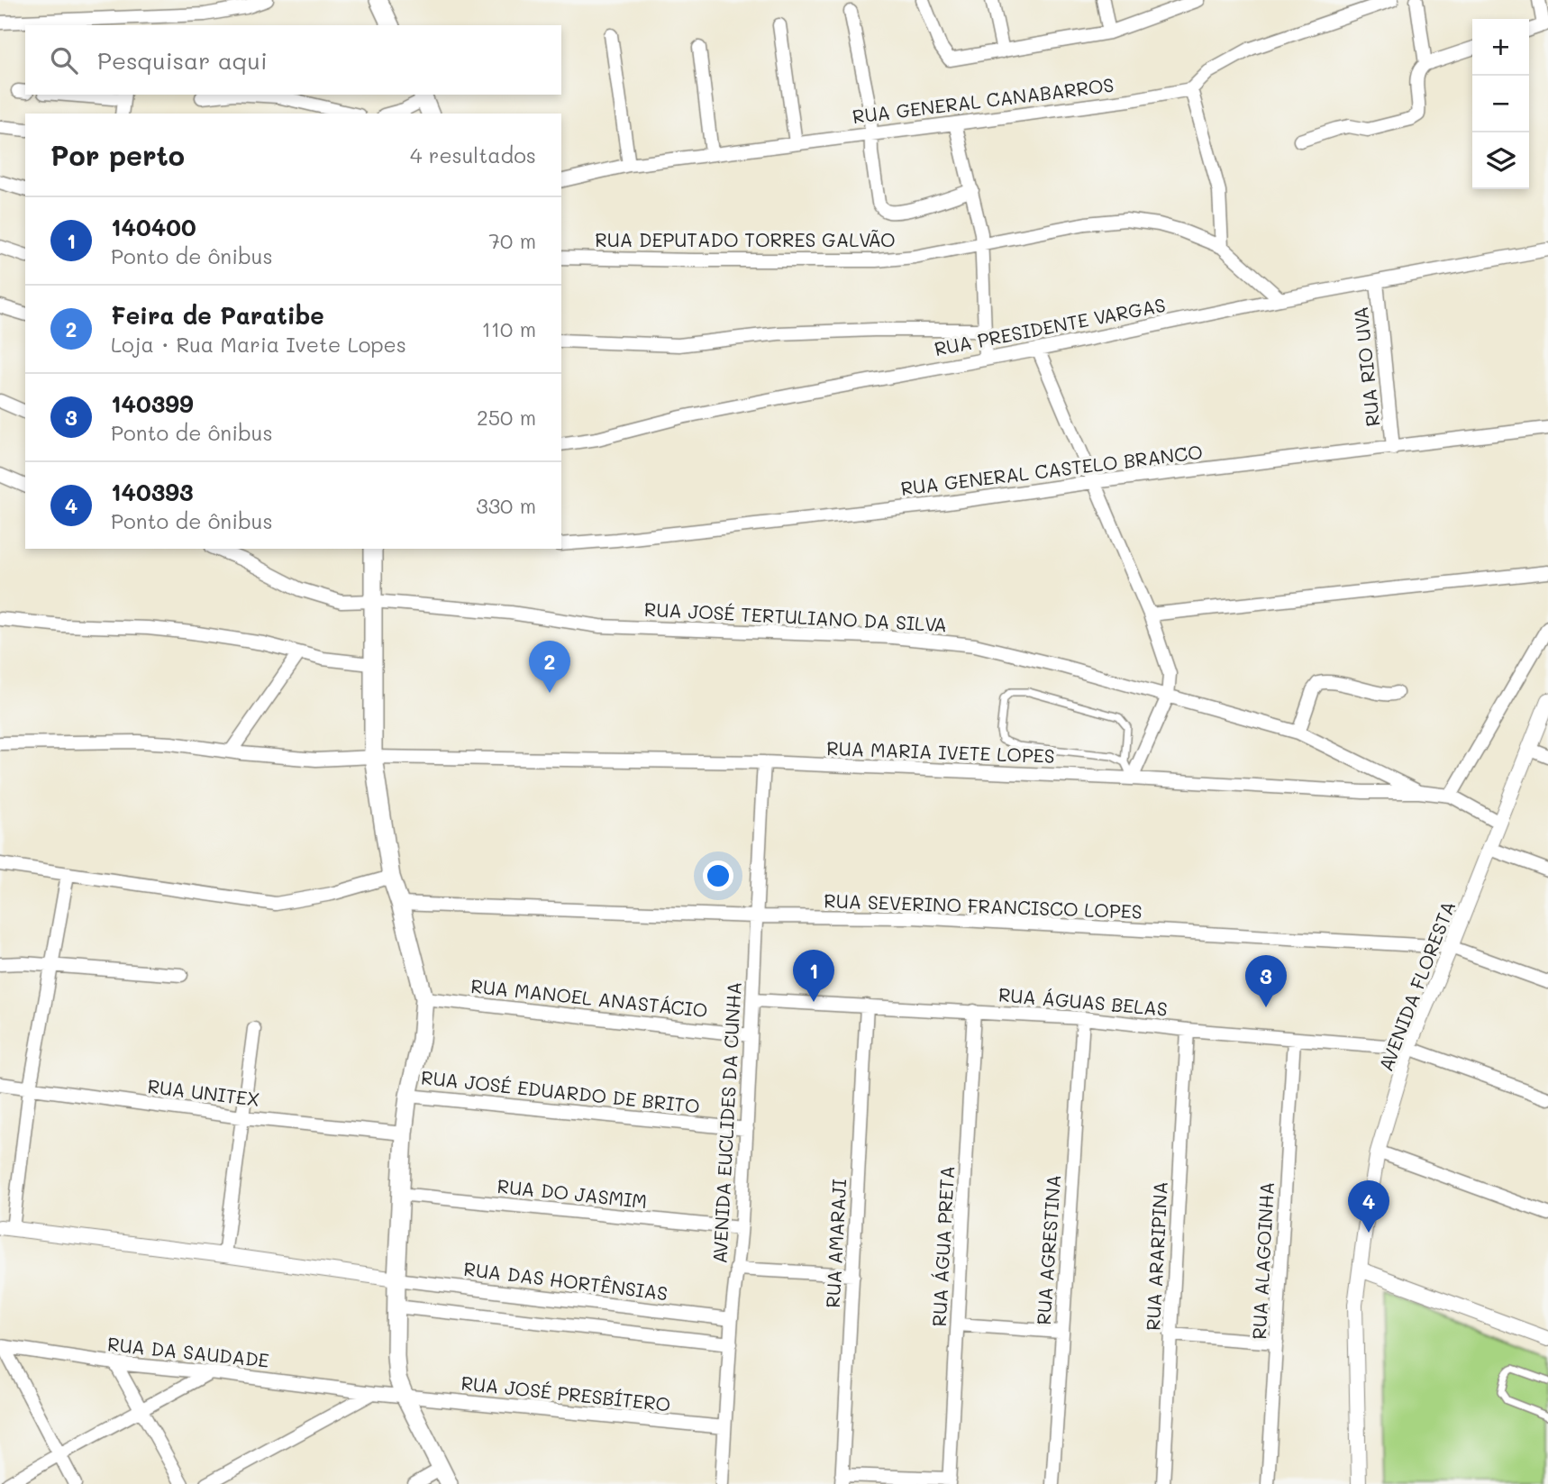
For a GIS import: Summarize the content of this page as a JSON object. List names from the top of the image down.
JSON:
{
  "streets": {
    "street": [
      "RUA GENERAL CANABARROS",
      "RUA DEPUTADO TORRES GALVÃO",
      "RUA PRESIDENTE VARGAS",
      "RUA RIO UVA",
      "RUA GENERAL CASTELO BRANCO",
      "RUA JOSÉ TERTULIANO DA SILVA",
      "RUA MARIA IVETE LOPES",
      "RUA SEVERINO FRANCISCO LOPES",
      "AVENIDA FLORESTA",
      "RUA MANOEL ANASTÁCIO",
      "RUA ÁGUAS BELAS",
      "RUA JOSÉ EDUARDO DE BRITO",
      "RUA UNITEX",
      "AVENIDA EUCLIDES DA CUNHA",
      "RUA DO JASMIM",
      "RUA AMARAJI",
      "RUA ÁGUA PRETA",
      "RUA AGRESTINA",
      "RUA ARARIPINA",
      "RUA ALAGOINHA",
      "RUA DAS HORTÊNSIAS",
      "RUA DA SAUDADE",
      "RUA JOSÉ PRESBÍTERO"
    ]
  },
  "crossings": [
    ["RUA DEPUTADO TORRES GALVÃO", "RUA PRESIDENTE VARGAS"],
    ["RUA PRESIDENTE VARGAS", "RUA RIO UVA"],
    ["RUA RIO UVA", "RUA GENERAL CASTELO BRANCO"],
    ["RUA JOSÉ TERTULIANO DA SILVA", "RUA MARIA IVETE LOPES"],
    ["RUA MARIA IVETE LOPES", "AVENIDA FLORESTA"],
    ["RUA MARIA IVETE LOPES", "AVENIDA EUCLIDES DA CUNHA"],
    ["RUA SEVERINO FRANCISCO LOPES", "AVENIDA FLORESTA"],
    ["RUA SEVERINO FRANCISCO LOPES", "AVENIDA EUCLIDES DA CUNHA"],
    ["AVENIDA FLORESTA", "RUA ÁGUAS BELAS"],
    ["RUA MANOEL ANASTÁCIO", "AVENIDA EUCLIDES DA CUNHA"],
    ["RUA ÁGUAS BELAS", "AVENIDA EUCLIDES DA CUNHA"],
    ["RUA ÁGUAS BELAS", "RUA AMARAJI"],
    ["RUA ÁGUAS BELAS", "RUA ÁGUA PRETA"],
    ["RUA ÁGUAS BELAS", "RUA AGRESTINA"],
    ["RUA ÁGUAS BELAS", "RUA ARARIPINA"],
    ["RUA ÁGUAS BELAS", "RUA ALAGOINHA"],
    ["RUA JOSÉ EDUARDO DE BRITO", "AVENIDA EUCLIDES DA CUNHA"],
    ["AVENIDA EUCLIDES DA CUNHA", "RUA DO JASMIM"],
    ["AVENIDA EUCLIDES DA CUNHA", "RUA DAS HORTÊNSIAS"],
    ["AVENIDA EUCLIDES DA CUNHA", "RUA JOSÉ PRESBÍTERO"],
    ["RUA DA SAUDADE", "RUA JOSÉ PRESBÍTERO"]
  ],
  "page": {
    "map_buttons": ["+", "−"],
    "search": "Pesquisar aqui",
    "heading": ["Por perto", "4 resultados"],
    "list": [
      {
        "mark": "1",
        "name": "140400",
        "note": "Ponto de ônibus",
        "value": "70 m"
      },
      {
        "mark": "2",
        "name": "Feira de Paratibe",
        "note": "Loja · Rua Maria Ivete Lopes",
        "value": "110 m"
      },
      {
        "mark": "3",
        "name": "140399",
        "note": "Ponto de ônibus",
        "value": "250 m"
      },
      {
        "mark": "4",
        "name": "140393",
        "note": "Ponto de ônibus",
        "value": "330 m"
      }
    ],
    "pins": [
      "2",
      "1",
      "3",
      "4"
    ]
  }
}
